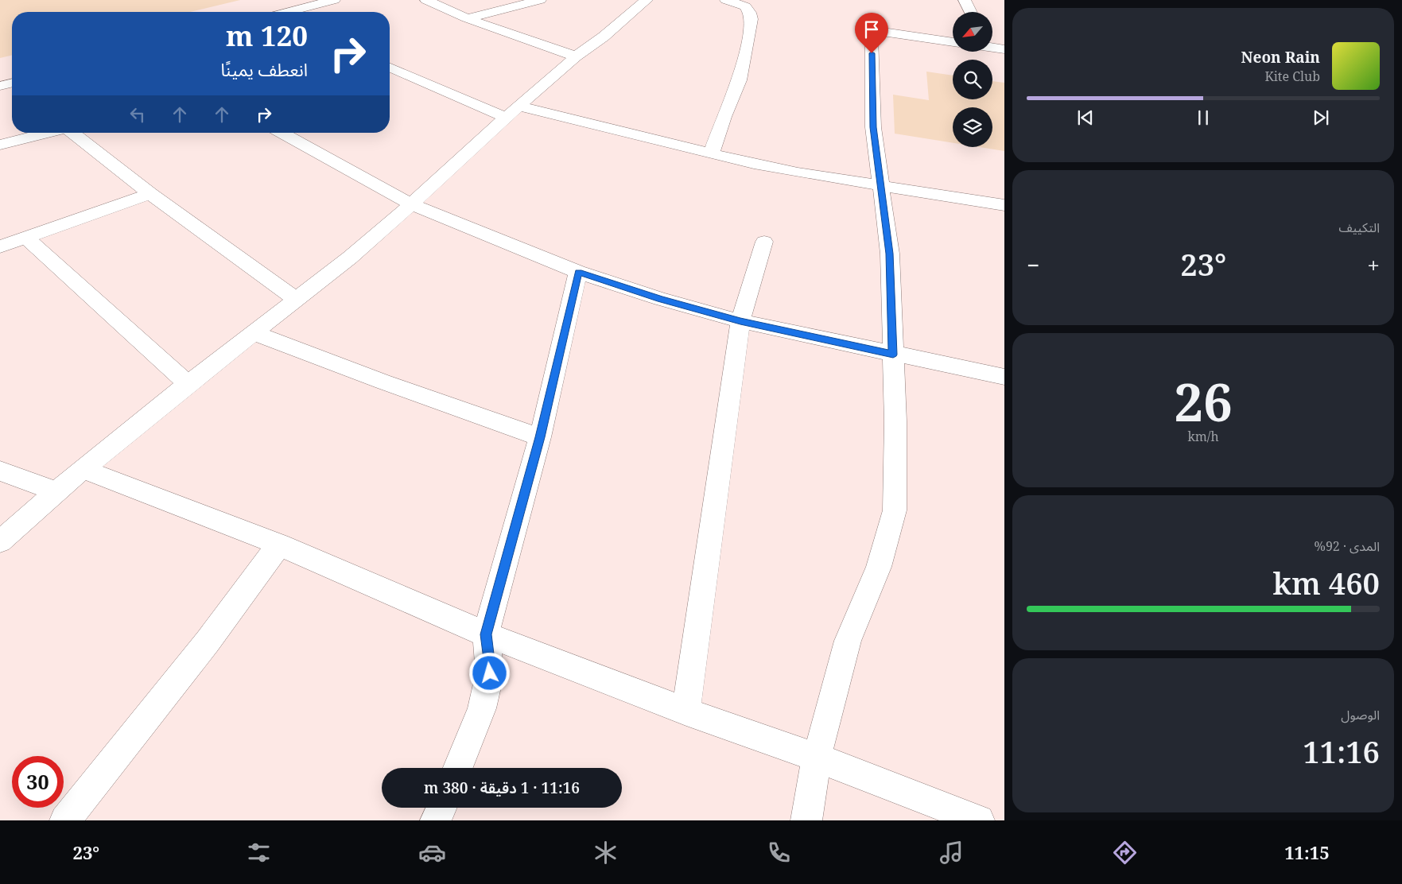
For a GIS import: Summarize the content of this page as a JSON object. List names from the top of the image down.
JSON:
{
  "north": "bottom left",
  "page": {
    "turn": ["120 m", "انعطف يمينًا"],
    "song": ["Neon Rain", "Kite Club"],
    "tile": [
      "التكييف",
      ["26", "km/h"],
      ["المدى · 92%", "460 km"],
      ["الوصول", "11:16"]
    ],
    "heat": ["−", "23°", "+"],
    "limit": "30",
    "trip": "11:16 · 1 دقيقة · 380 m",
    "tabs": ["11:15", "23°"]
  }
}
